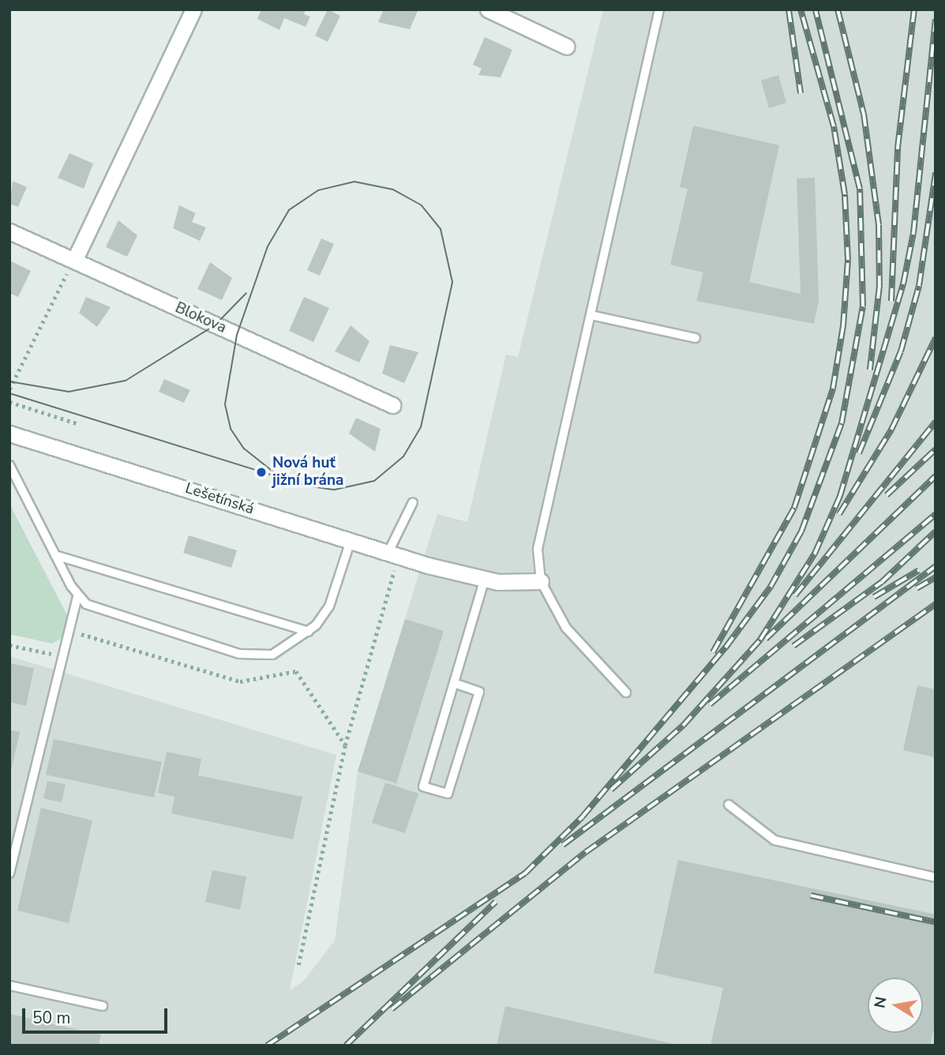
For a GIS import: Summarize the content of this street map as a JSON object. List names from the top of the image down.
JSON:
{
  "streets": {
    "street": ["Blokova", "Lešetínská"]
  },
  "places": ["Nová huť jižní brána"],
  "scale_bar": "50 m",
  "north": "left"
}
